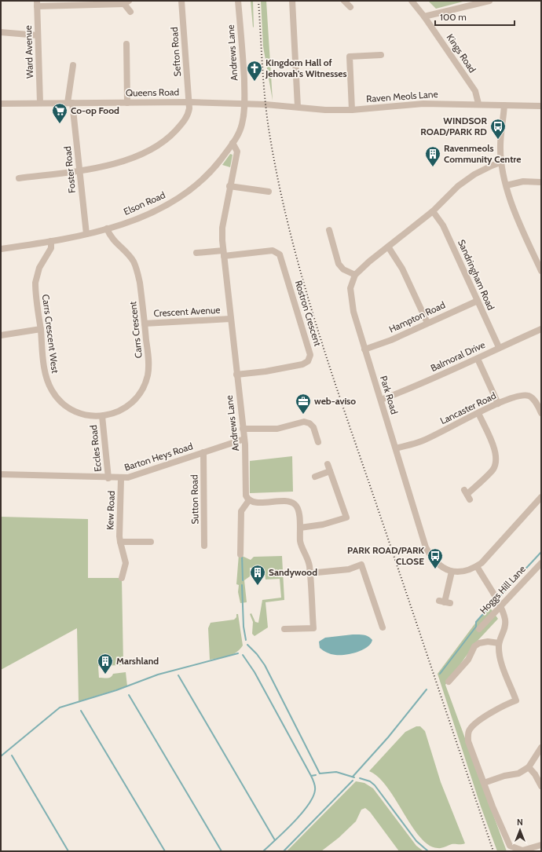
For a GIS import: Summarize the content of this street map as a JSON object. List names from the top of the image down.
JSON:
{
  "streets": {
    "street": [
      "Ward Avenue",
      "Sefton Road",
      "Andrews Lane",
      "Kings Road",
      "Queens Road",
      "Raven Meols Lane",
      "Foster Road",
      "Elson Road",
      "Sandringham Road",
      "Crescent Avenue",
      "Rostron Crescent",
      "Hampton Road",
      "Carrs Crescent",
      "Carrs Crescent West",
      "Balmoral Drive",
      "Park Road",
      "Lancaster Road",
      "Eccles Road",
      "Barton Heys Road",
      "Sutton Road",
      "Kew Road",
      "Hoggs Hill Lane"
    ]
  },
  "crossings": [
    ["Ward Avenue", "Queens Road"],
    ["Sefton Road", "Queens Road"],
    ["Sefton Road", "Foster Road"],
    ["Andrews Lane", "Queens Road"],
    ["Andrews Lane", "Elson Road"],
    ["Andrews Lane", "Crescent Avenue"],
    ["Andrews Lane", "Rostron Crescent"],
    ["Andrews Lane", "Barton Heys Road"],
    ["Kings Road", "Raven Meols Lane"],
    ["Queens Road", "Raven Meols Lane"],
    ["Queens Road", "Foster Road"],
    ["Queens Road", "Elson Road"],
    ["Foster Road", "Elson Road"],
    ["Elson Road", "Carrs Crescent"],
    ["Elson Road", "Carrs Crescent West"],
    ["Sandringham Road", "Hampton Road"],
    ["Sandringham Road", "Balmoral Drive"],
    ["Crescent Avenue", "Carrs Crescent"],
    ["Hampton Road", "Park Road"],
    ["Carrs Crescent", "Carrs Crescent West"],
    ["Carrs Crescent", "Eccles Road"],
    ["Carrs Crescent West", "Eccles Road"],
    ["Balmoral Drive", "Park Road"],
    ["Park Road", "Lancaster Road"],
    ["Eccles Road", "Barton Heys Road"],
    ["Barton Heys Road", "Sutton Road"],
    ["Barton Heys Road", "Kew Road"]
  ],
  "places": {
    "church": ["Kingdom Hall of Jehovah's Witnesses"],
    "supermarket": ["Co-op Food"],
    "bus stop": ["WINDSOR ROAD/PARK RD", "PARK ROAD/PARK CLOSE"],
    "building": ["Ravenmeols Community Centre", "Sandywood", "Marshland"],
    "office": ["web-aviso"]
  },
  "scale_bar": "100 m",
  "north": "top"
}
